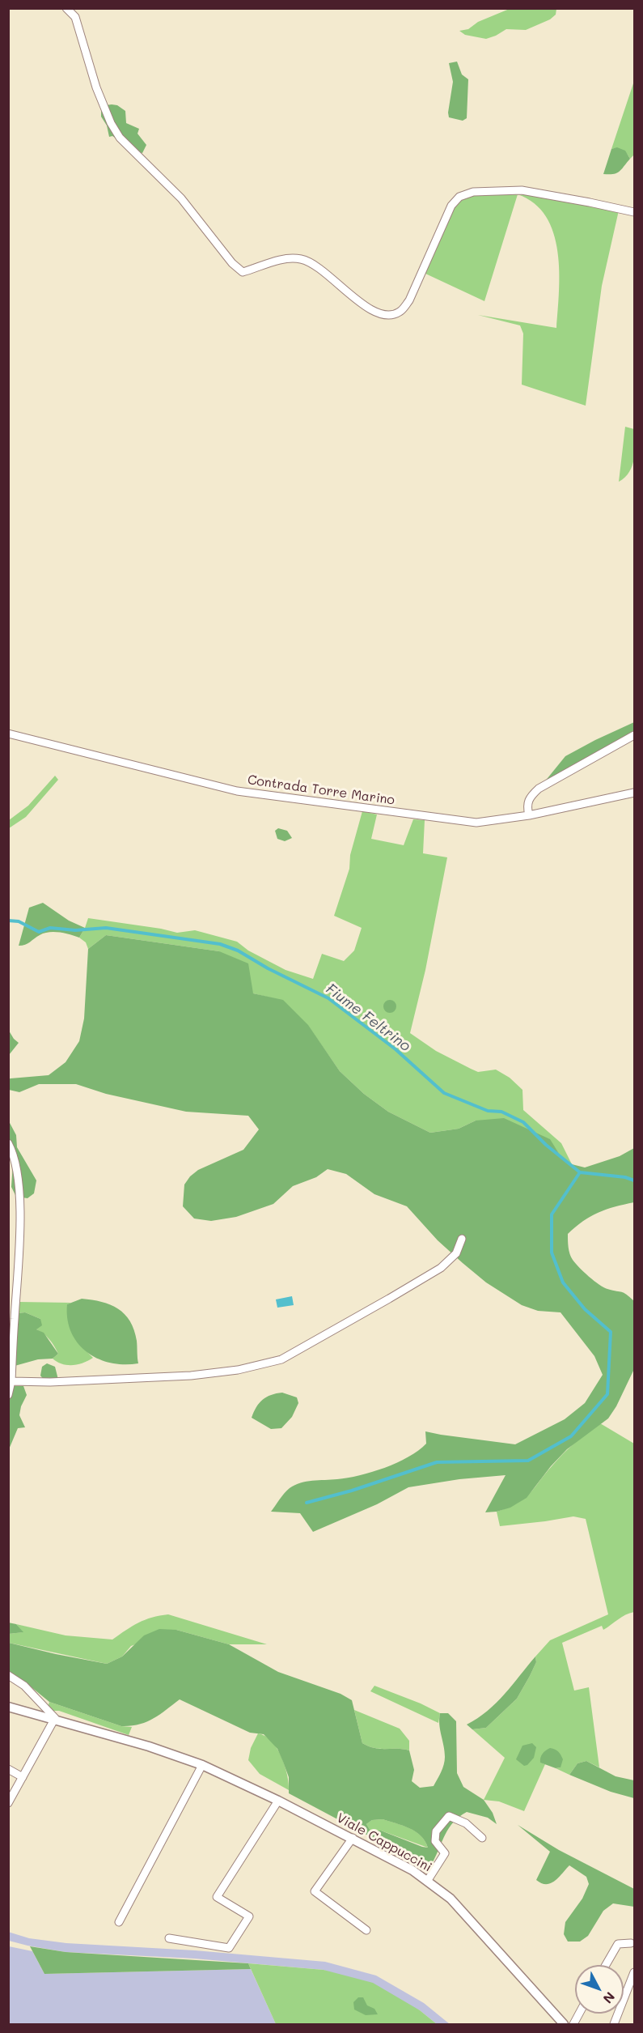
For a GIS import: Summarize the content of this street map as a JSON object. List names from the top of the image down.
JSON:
{
  "streets": {
    "street": ["Contrada Torre Marino", "Viale Cappuccini"]
  },
  "water": ["Fiume Feltrino"],
  "north": "bottom right"
}
